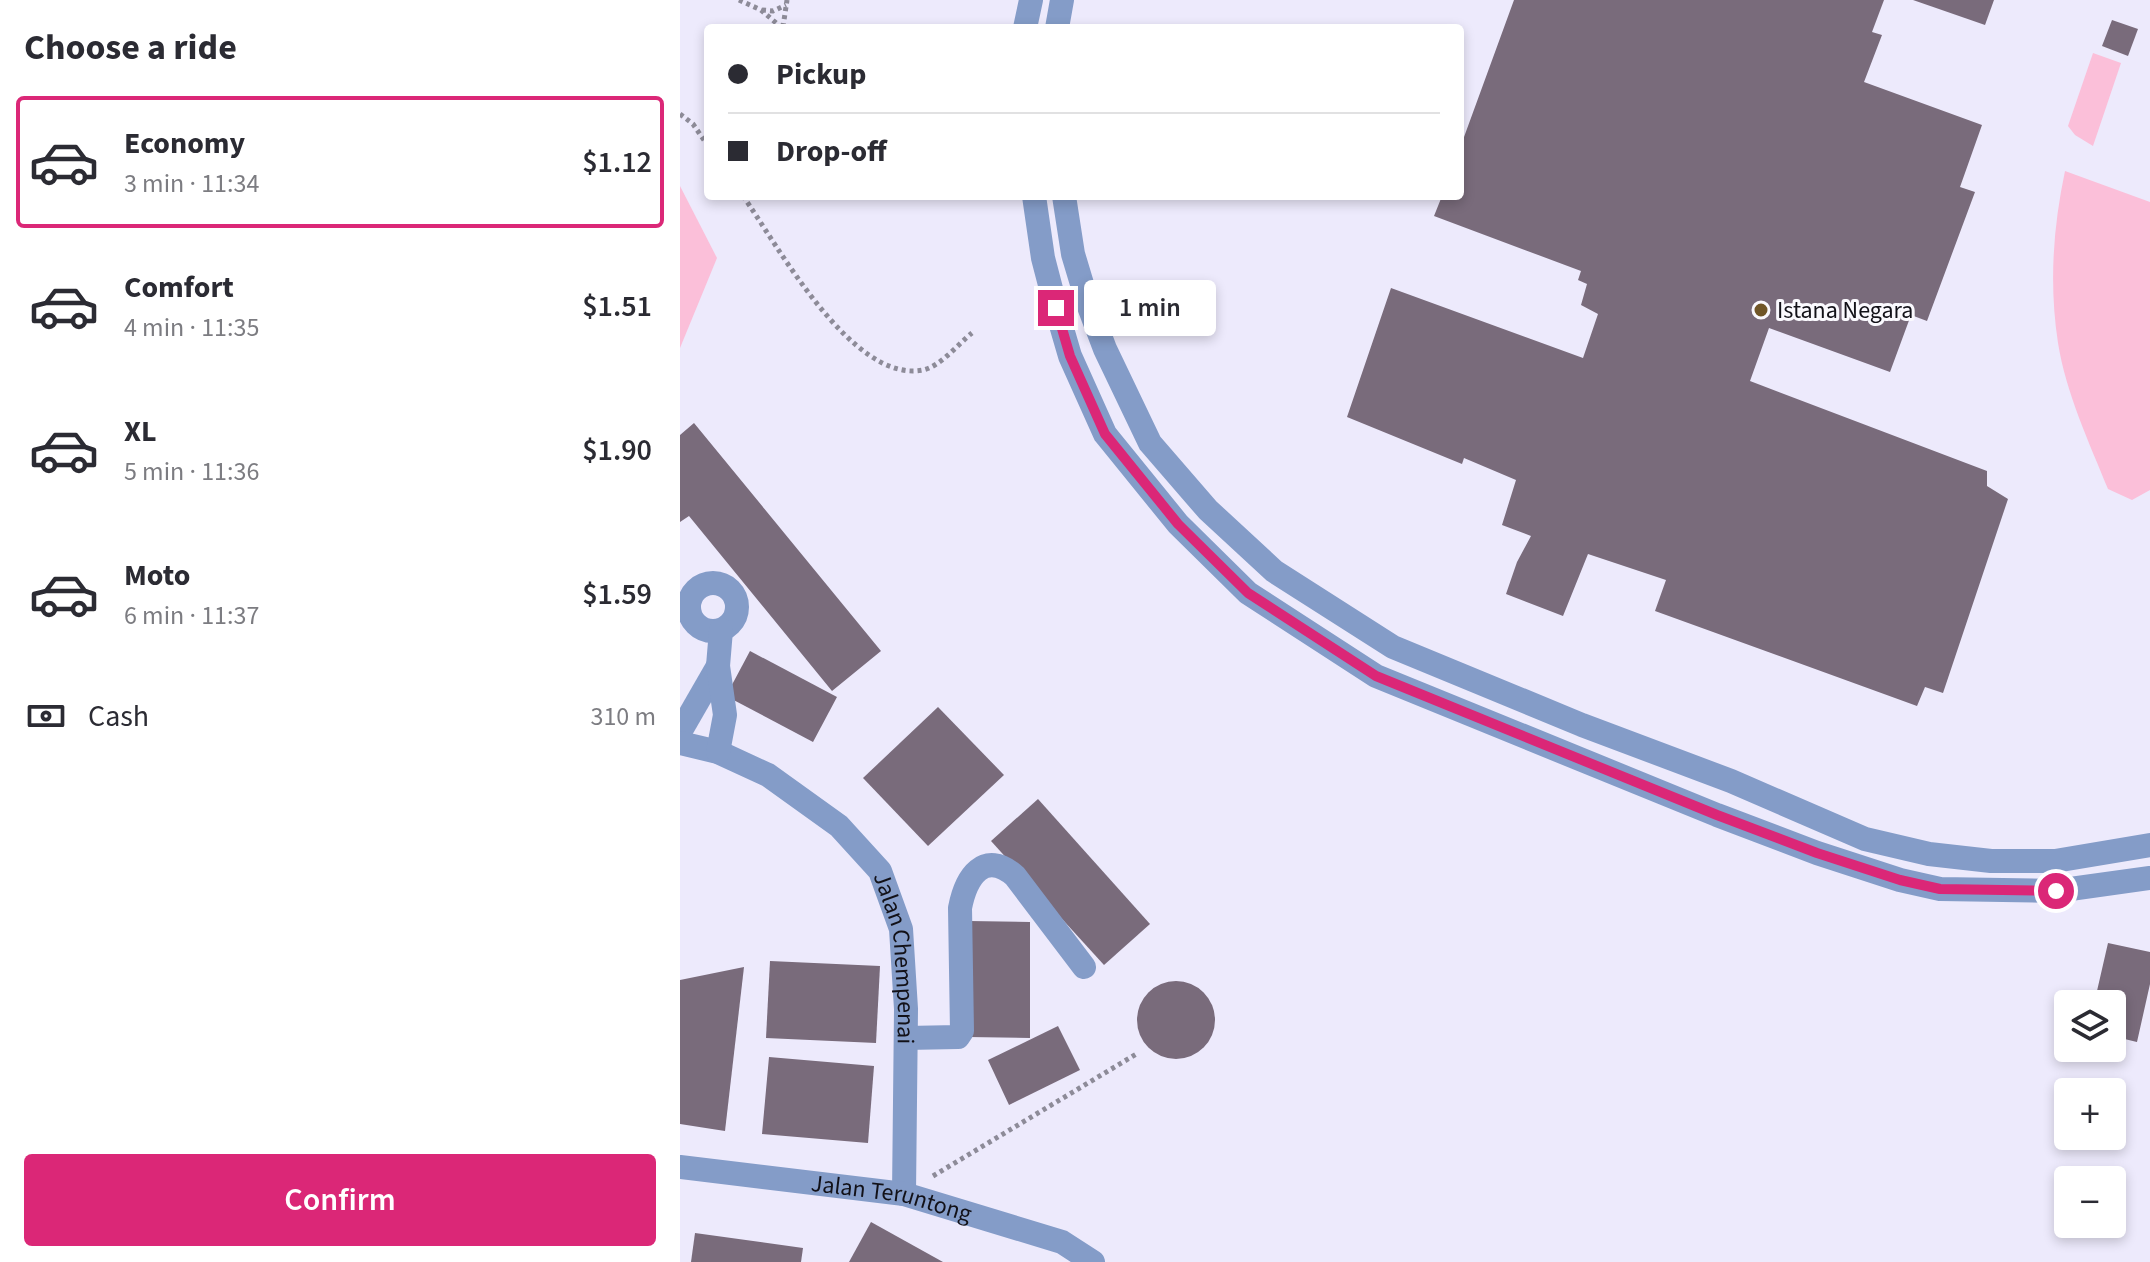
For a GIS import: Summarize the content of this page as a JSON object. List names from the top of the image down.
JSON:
{
  "streets": {
    "street": ["Jalan Chempenai", "Jalan Teruntong"]
  },
  "crossings": [
    ["Jalan Chempenai", "Jalan Teruntong"]
  ],
  "places": ["Istana Negara"],
  "page": {
    "heading": "Choose a ride",
    "banner": ["Pickup", "Drop-off"],
    "list": [
      {
        "name": "Economy",
        "note": "3 min · 11:34",
        "value": "$1.12"
      },
      {
        "name": "Comfort",
        "note": "4 min · 11:35",
        "value": "$1.51"
      },
      {
        "name": "XL",
        "note": "5 min · 11:36",
        "value": "$1.90"
      },
      {
        "name": "Moto",
        "note": "6 min · 11:37",
        "value": "$1.59"
      }
    ],
    "bubble": "1 min",
    "pay": ["Cash", "310 m"],
    "map_buttons": ["+", "−"],
    "buttons": "Confirm"
  }
}
